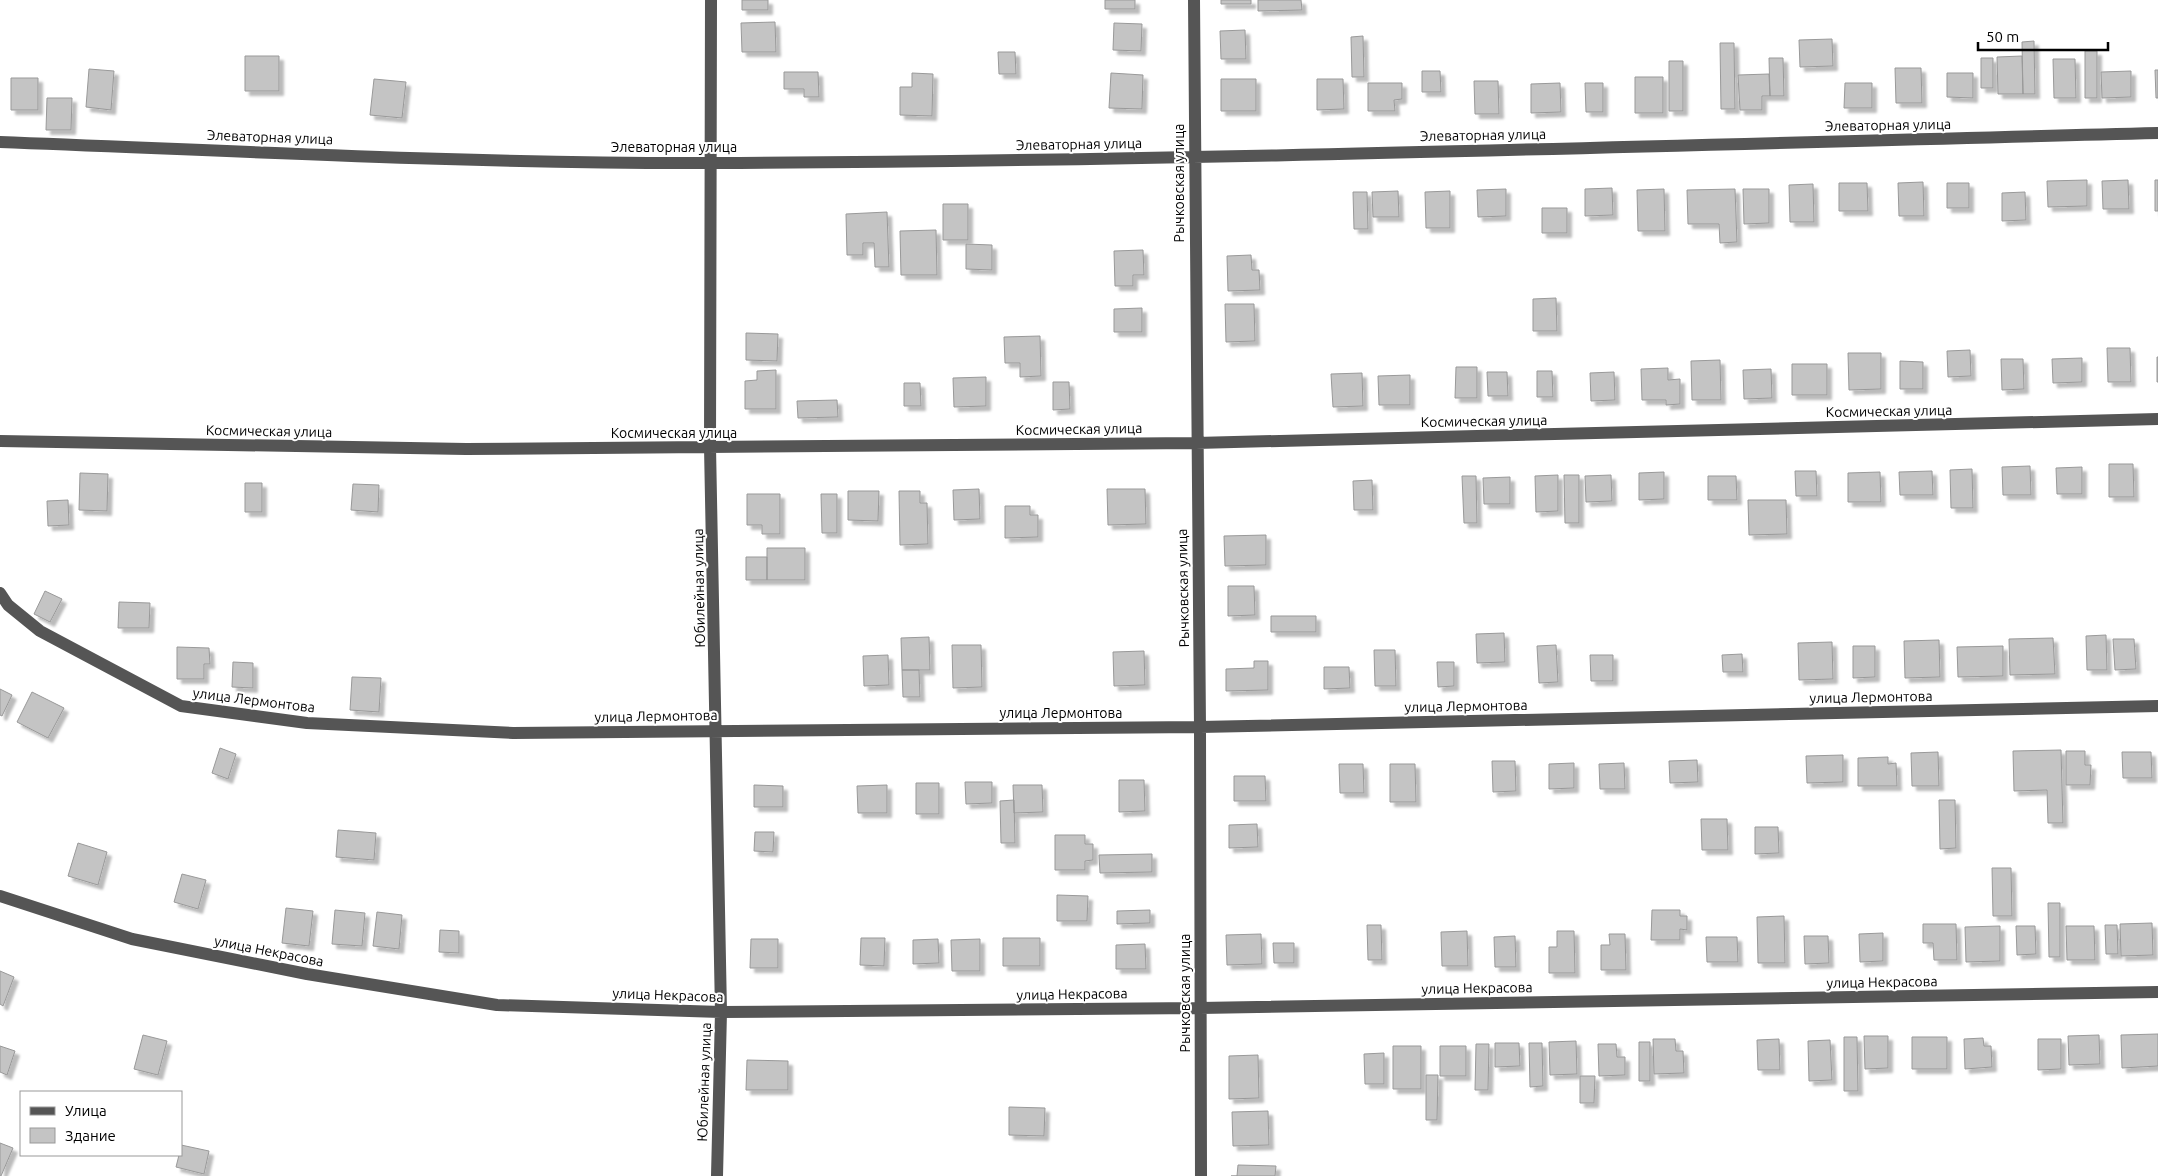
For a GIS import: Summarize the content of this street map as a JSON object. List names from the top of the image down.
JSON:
{
  "streets": {
    "street": [
      "Элеваторная улица",
      "Рычковская улица",
      "Космическая улица",
      "Юбилейная улица",
      "улица Лермонтова",
      "улица Некрасова"
    ]
  },
  "crossings": [
    ["Элеваторная улица", "Рычковская улица"],
    ["Элеваторная улица", "Юбилейная улица"],
    ["Рычковская улица", "Космическая улица"],
    ["Рычковская улица", "улица Лермонтова"],
    ["Рычковская улица", "улица Некрасова"],
    ["Космическая улица", "Юбилейная улица"],
    ["Юбилейная улица", "улица Лермонтова"],
    ["Юбилейная улица", "улица Некрасова"]
  ],
  "legend": ["Улица", "Здание"],
  "scale_bar": "50 m"
}
